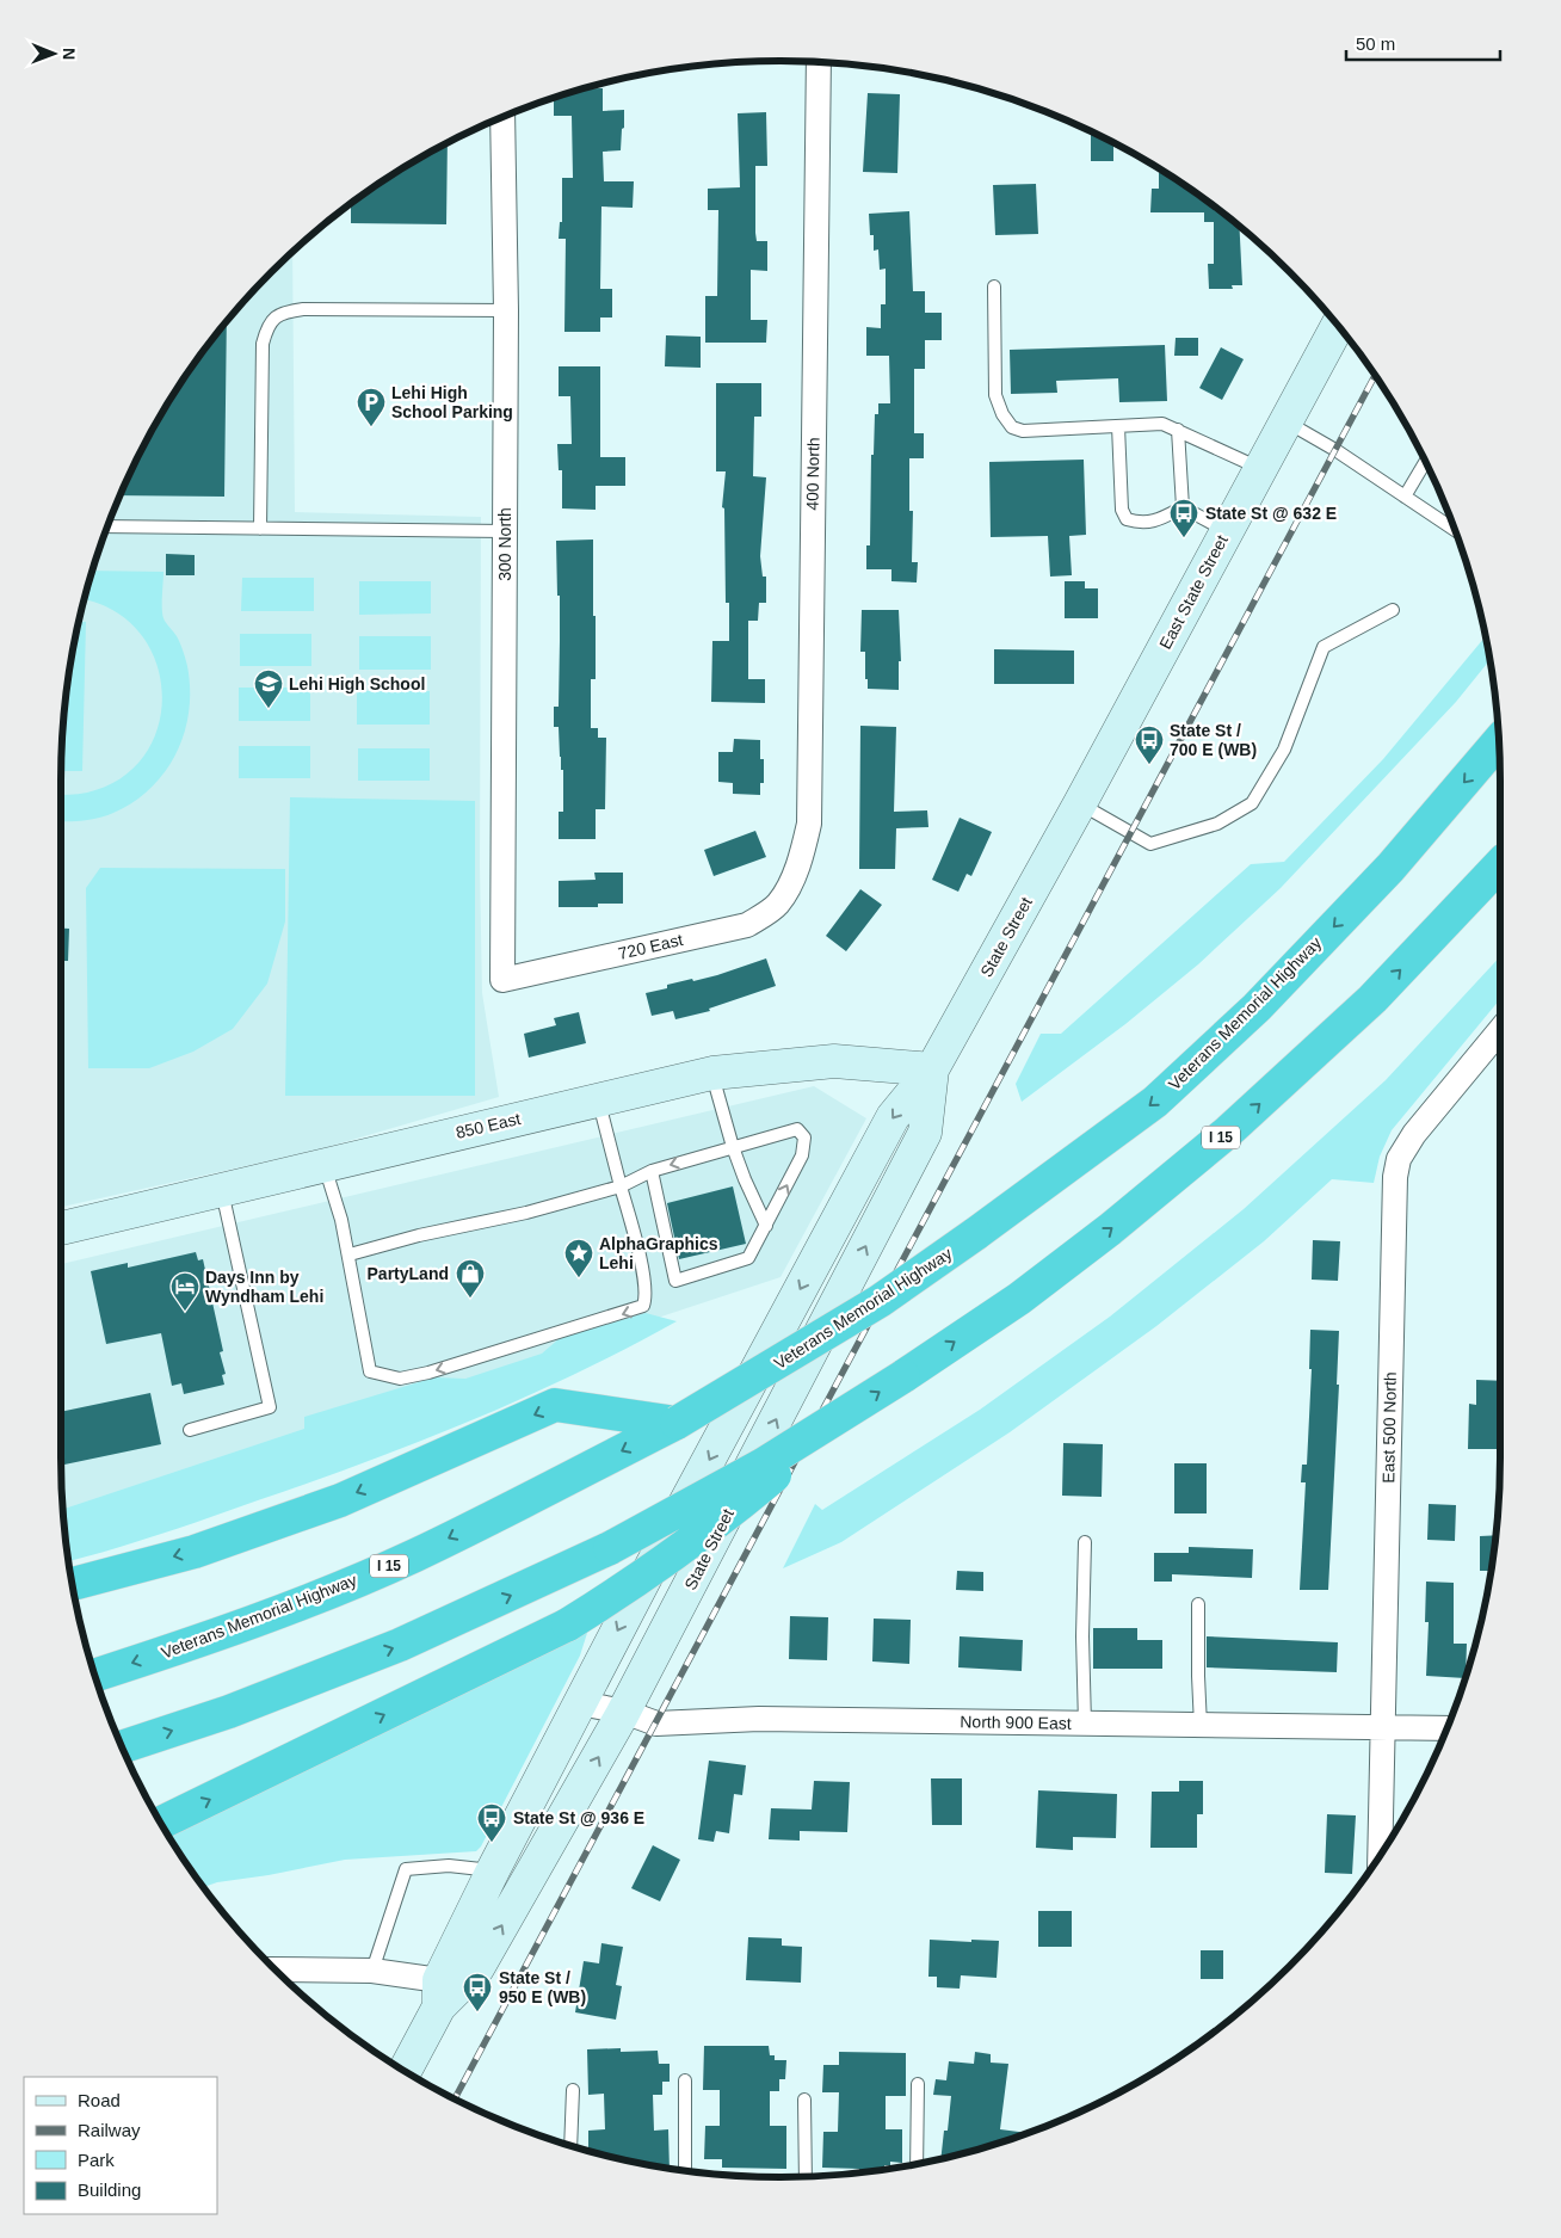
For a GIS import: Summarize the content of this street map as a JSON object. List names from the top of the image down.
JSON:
{
  "streets": {
    "highway": ["Veterans Memorial Highway", "I 15"],
    "main road": ["East State Street", "State Street", "850 East"],
    "street": [
      "400 North",
      "300 North",
      "720 East",
      "East 500 North",
      "North 900 East"
    ]
  },
  "crossings": [
    ["400 North", "720 East"],
    ["300 North", "720 East"],
    ["East State Street", "State Street"],
    ["State Street", "850 East"],
    ["State Street", "North 900 East"],
    ["East 500 North", "North 900 East"]
  ],
  "places": {
    "parking": ["Lehi High School Parking"],
    "bus stop": [
      "State St @ 632 E",
      "State St / 700 E (WB)",
      "State St @ 936 E",
      "State St / 950 E (WB)"
    ],
    "school or university": ["Lehi High School"],
    "place": ["AlphaGraphics Lehi"],
    "shop": ["PartyLand"],
    "hotel": ["Days Inn by Wyndham Lehi"]
  },
  "legend": [
    "Road",
    "Railway",
    "Park",
    "Building"
  ],
  "scale_bar": "50 m",
  "north": "right"
}
